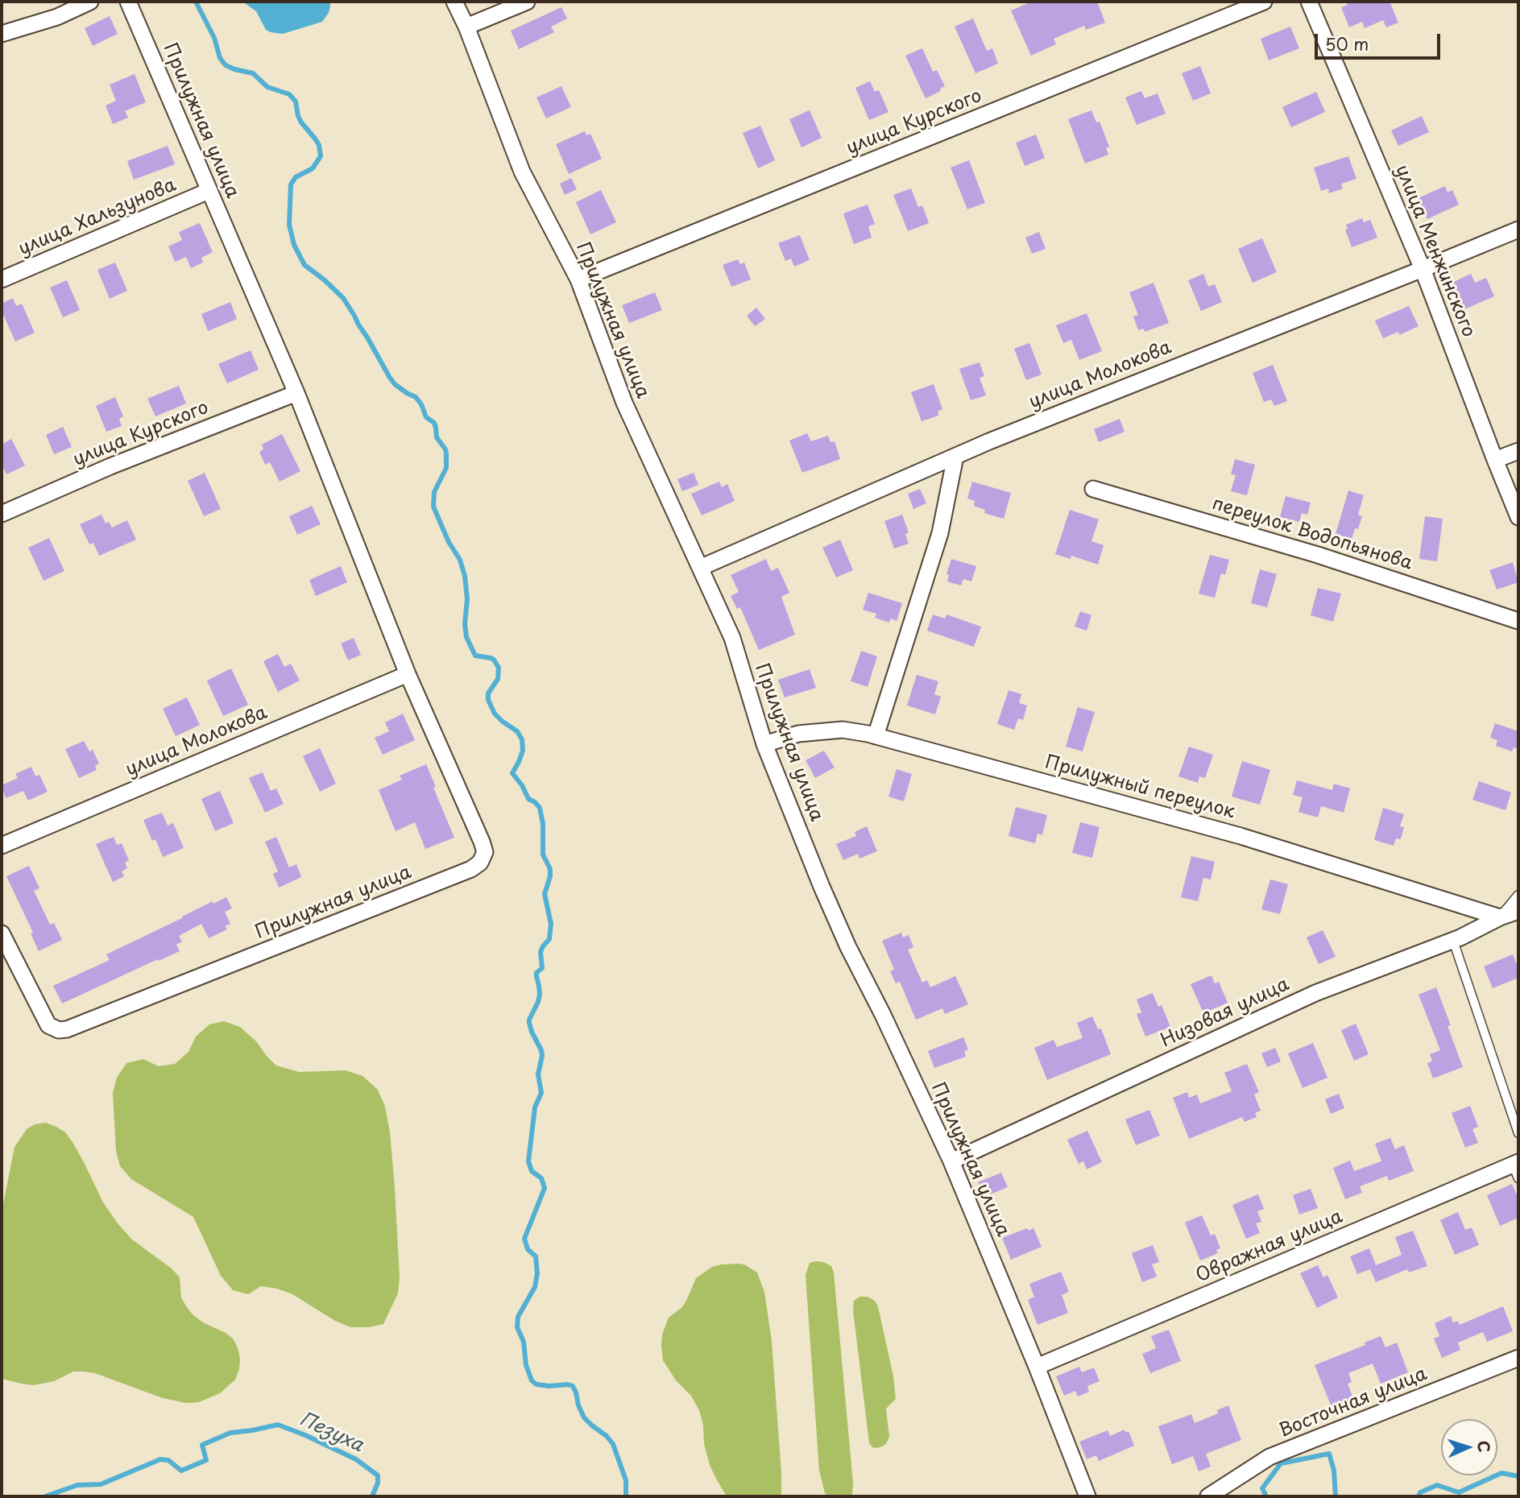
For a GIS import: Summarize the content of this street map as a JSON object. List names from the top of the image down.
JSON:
{
  "streets": {
    "street": [
      "Прилужная улица",
      "улица Курского",
      "улица Хальзунова",
      "улица Менжинского",
      "улица Молокова",
      "переулок Водопьянова",
      "Прилужный переулок",
      "Низовая улица",
      "Овражная улица",
      "Восточная улица"
    ]
  },
  "crossings": [
    ["Прилужная улица", "улица Курского"],
    ["Прилужная улица", "улица Хальзунова"],
    ["Прилужная улица", "улица Молокова"],
    ["Прилужная улица", "Прилужный переулок"],
    ["Прилужная улица", "Низовая улица"],
    ["Прилужная улица", "Овражная улица"],
    ["улица Менжинского", "улица Молокова"],
    ["Прилужный переулок", "Низовая улица"]
  ],
  "water": ["Пезуха"],
  "scale_bar": "50 m",
  "north": "right"
}
